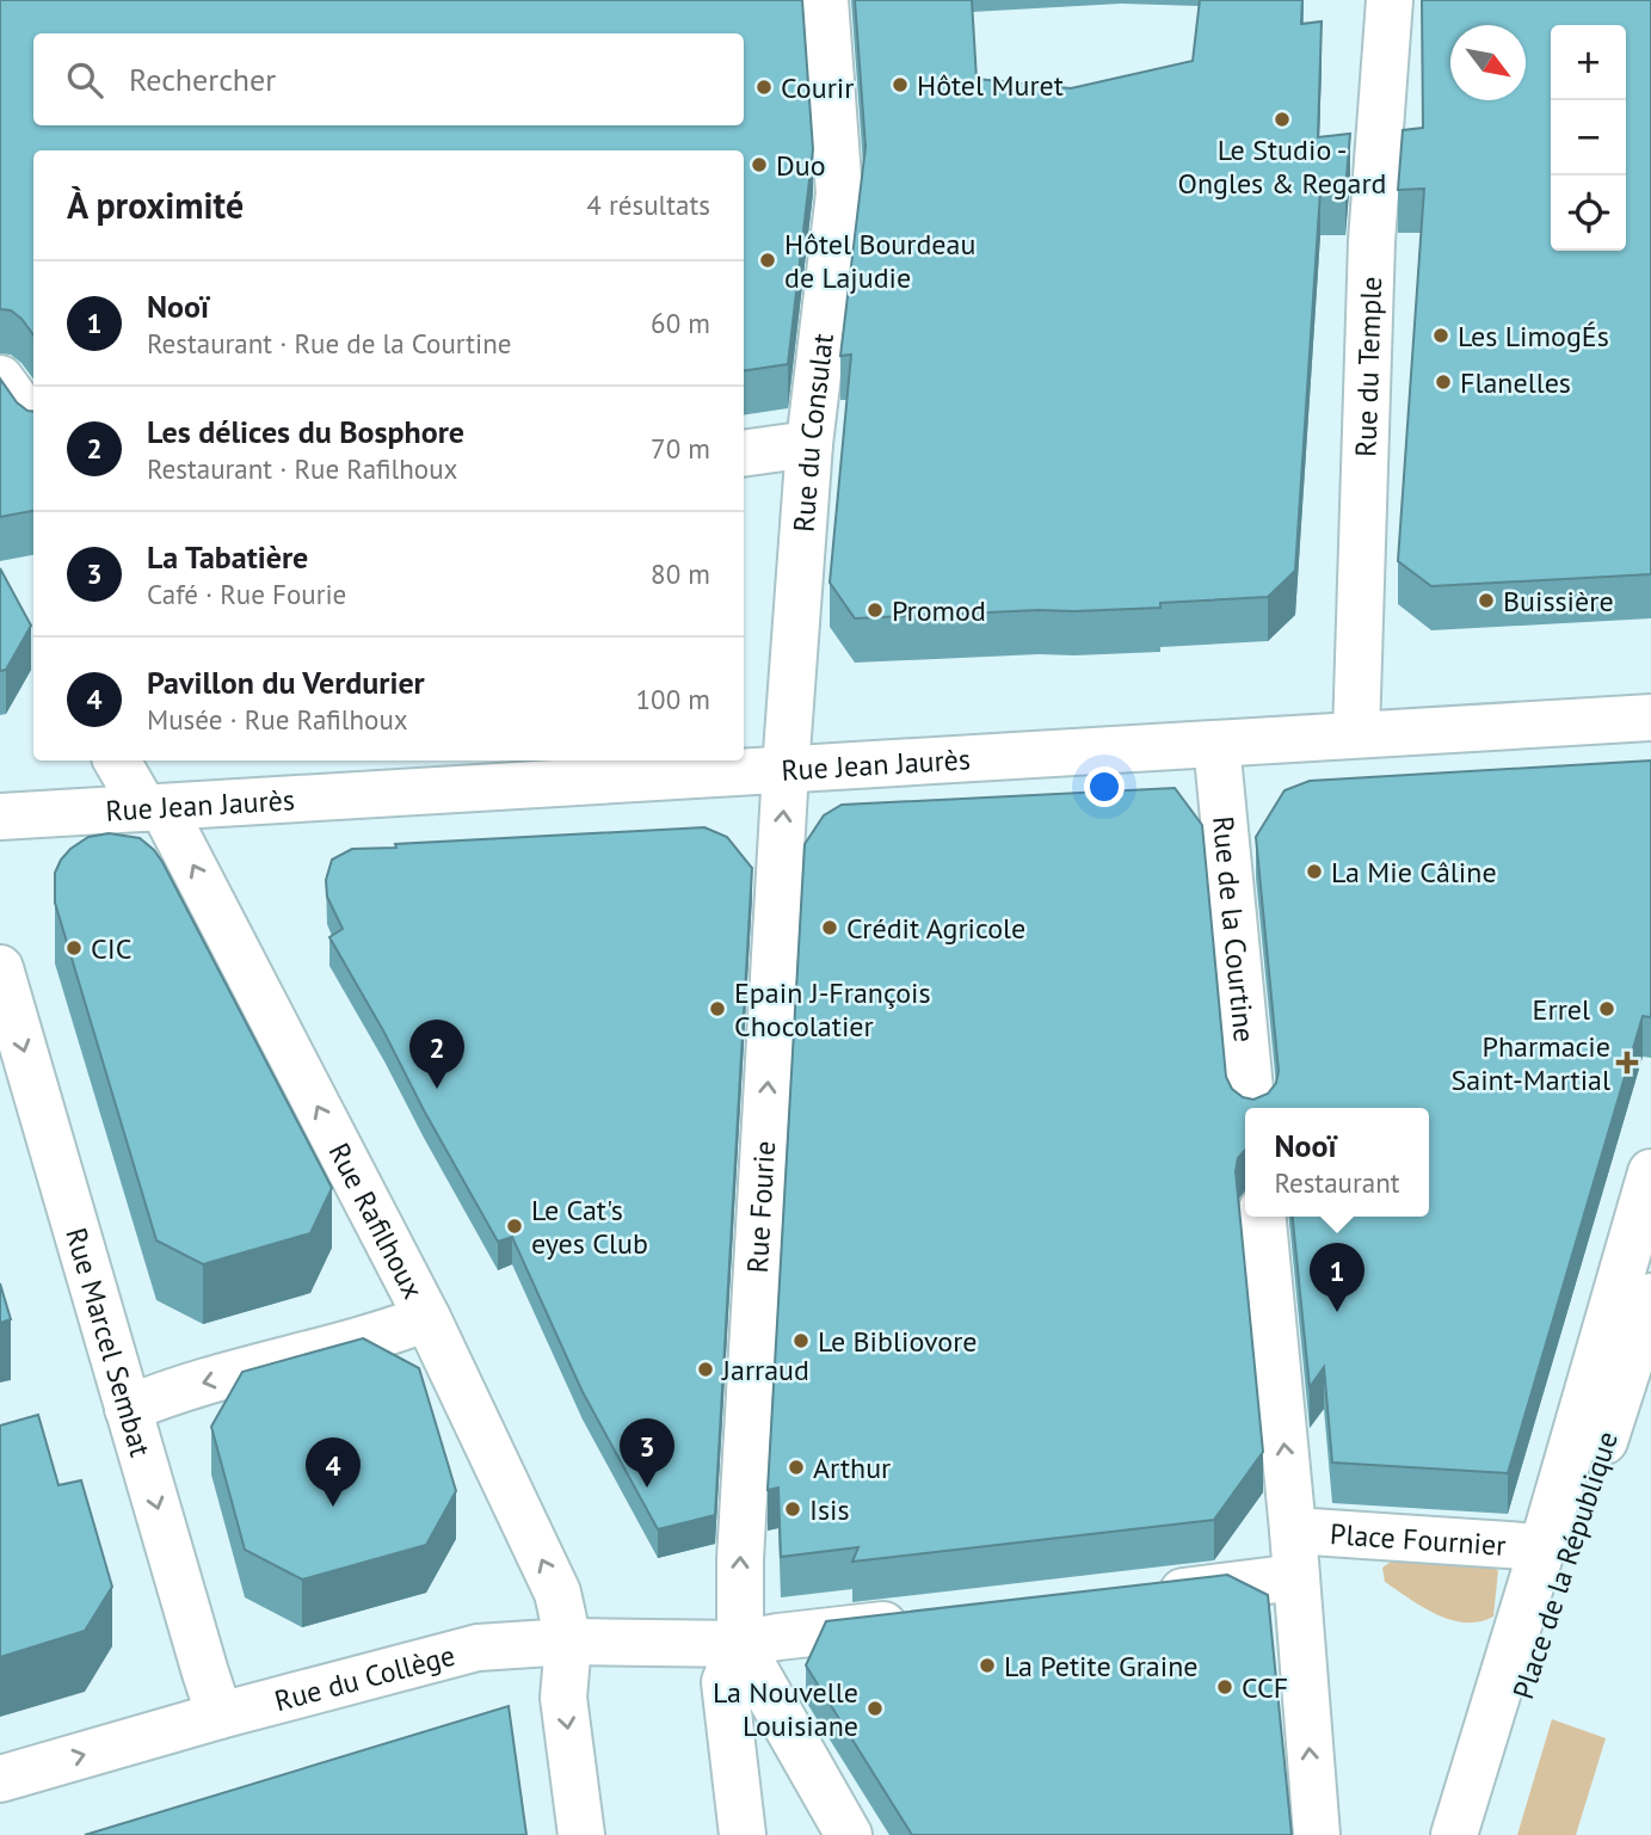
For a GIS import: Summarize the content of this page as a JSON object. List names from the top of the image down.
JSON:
{
  "streets": {
    "street": [
      "Rue du Temple",
      "Rue du Consulat",
      "Rue Jean Jaurès",
      "Rue de la Courtine",
      "Rue Fourie",
      "Rue Rafilhoux",
      "Rue Marcel Sembat",
      "Place Fournier",
      "Place de la République",
      "Rue du Collège"
    ]
  },
  "crossings": [
    ["Rue du Temple", "Rue Jean Jaurès"],
    ["Rue du Consulat", "Rue Jean Jaurès"],
    ["Rue du Consulat", "Rue Fourie"],
    ["Rue Jean Jaurès", "Rue de la Courtine"],
    ["Rue Jean Jaurès", "Rue Fourie"],
    ["Rue Jean Jaurès", "Rue Rafilhoux"],
    ["Rue Fourie", "Rue du Collège"],
    ["Rue Rafilhoux", "Rue du Collège"],
    ["Rue Marcel Sembat", "Rue du Collège"]
  ],
  "one_way": ["Rue Fourie", "Rue Marcel Sembat"],
  "places": {
    "other": [
      "Hôtel Muret",
      "Courir",
      "Le Studio - Ongles & Regard",
      "Duo",
      "Hôtel Bourdeau de Lajudie",
      "Les LimogÉs",
      "Flanelles",
      "Buissière",
      "Promod",
      "La Mie Câline",
      "Crédit Agricole",
      "CIC",
      "Epain J-François Chocolatier",
      "Errel",
      "Le Cat's eyes Club",
      "Le Bibliovore",
      "Jarraud",
      "Arthur",
      "Isis",
      "La Petite Graine",
      "CCF",
      "La Nouvelle Louisiane"
    ],
    "health": ["Pharmacie Saint-Martial"]
  },
  "north": "bottom right",
  "page": {
    "map_buttons": ["+", "−"],
    "search": "Rechercher",
    "heading": ["À proximité", "4 résultats"],
    "list": [
      {
        "mark": "1",
        "name": "Nooï",
        "note": "Restaurant · Rue de la Courtine",
        "value": "60 m"
      },
      {
        "mark": "2",
        "name": "Les délices du Bosphore",
        "note": "Restaurant · Rue Rafilhoux",
        "value": "70 m"
      },
      {
        "mark": "3",
        "name": "La Tabatière",
        "note": "Café · Rue Fourie",
        "value": "80 m"
      },
      {
        "mark": "4",
        "name": "Pavillon du Verdurier",
        "note": "Musée · Rue Rafilhoux",
        "value": "100 m"
      }
    ],
    "pins": [
      "2",
      "1",
      "3",
      "4"
    ],
    "popup": ["Nooï", "Restaurant"]
  }
}
